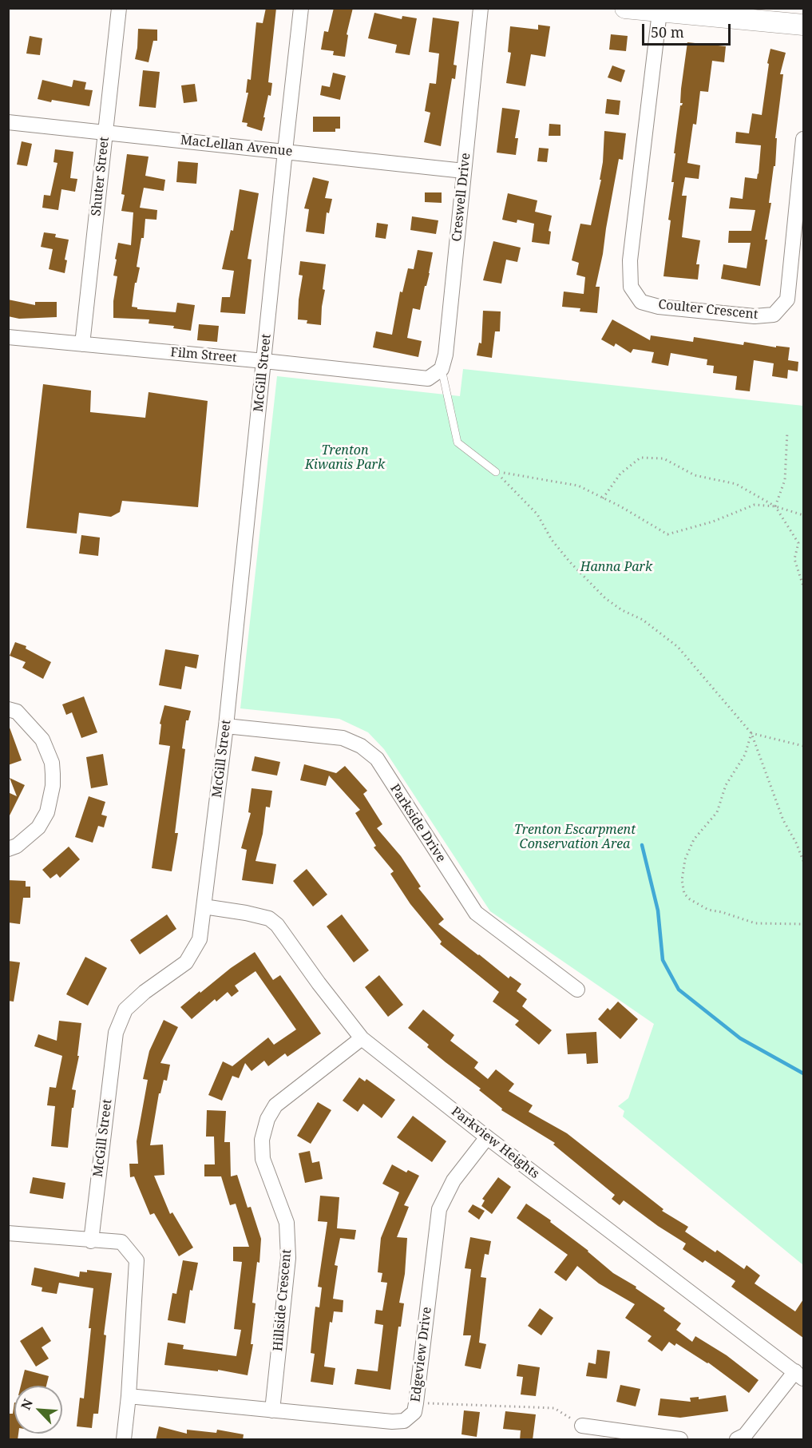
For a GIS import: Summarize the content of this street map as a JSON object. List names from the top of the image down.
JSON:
{
  "streets": {
    "street": [
      "MacLellan Avenue",
      "Shuter Street",
      "Creswell Drive",
      "Coulter Crescent",
      "Film Street",
      "McGill Street",
      "Parkside Drive",
      "Parkview Heights",
      "Hillside Crescent",
      "Edgeview Drive"
    ]
  },
  "crossings": [
    ["MacLellan Avenue", "Shuter Street"],
    ["MacLellan Avenue", "Creswell Drive"],
    ["MacLellan Avenue", "McGill Street"],
    ["Shuter Street", "Film Street"],
    ["Creswell Drive", "Film Street"],
    ["Film Street", "McGill Street"],
    ["McGill Street", "Parkside Drive"],
    ["McGill Street", "Parkview Heights"],
    ["Parkview Heights", "Hillside Crescent"],
    ["Parkview Heights", "Edgeview Drive"],
    ["Hillside Crescent", "Edgeview Drive"]
  ],
  "parks": ["Trenton Kiwanis Park", "Hanna Park", "Trenton Escarpment Conservation Area"],
  "scale_bar": "50 m",
  "north": "top left"
}
